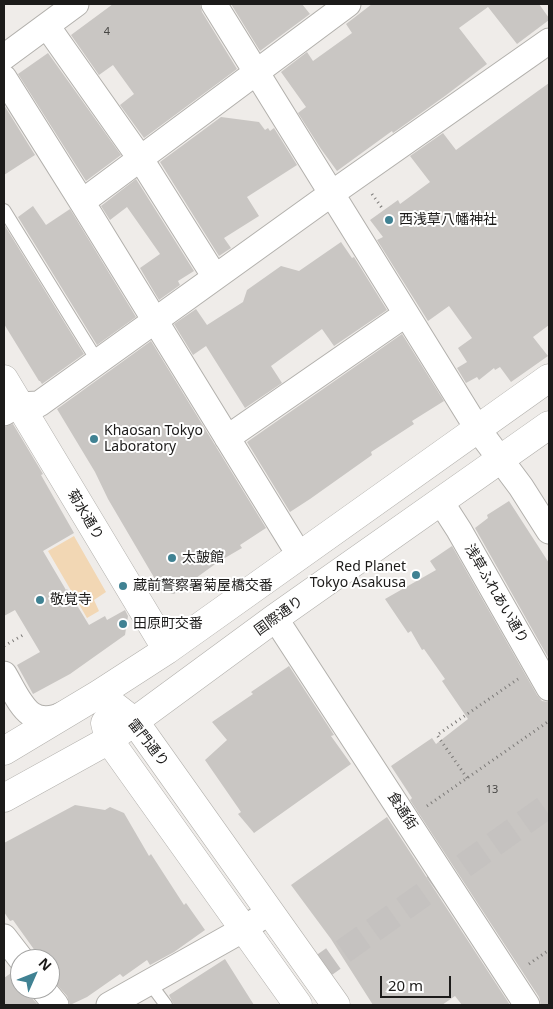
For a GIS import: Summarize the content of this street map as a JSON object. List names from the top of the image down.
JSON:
{
  "streets": {
    "main road": ["菊水通り", "国際通り", "雷門通り"],
    "street": ["浅草ふれあい通り", "食通街"]
  },
  "crossings": [
    ["浅草ふれあい通り", "国際通り"],
    ["国際通り", "雷門通り"],
    ["国際通り", "食通街"]
  ],
  "places": [
    "西浅草八幡神社",
    "Khaosan Tokyo Laboratory",
    "太皷館",
    "Red Planet Tokyo Asakusa",
    "蔵前警察署菊屋橋交番",
    "敬覚寺",
    "田原町交番"
  ],
  "house_numbers": ["4", "13"],
  "scale_bar": "20 m",
  "north": "top right"
}
